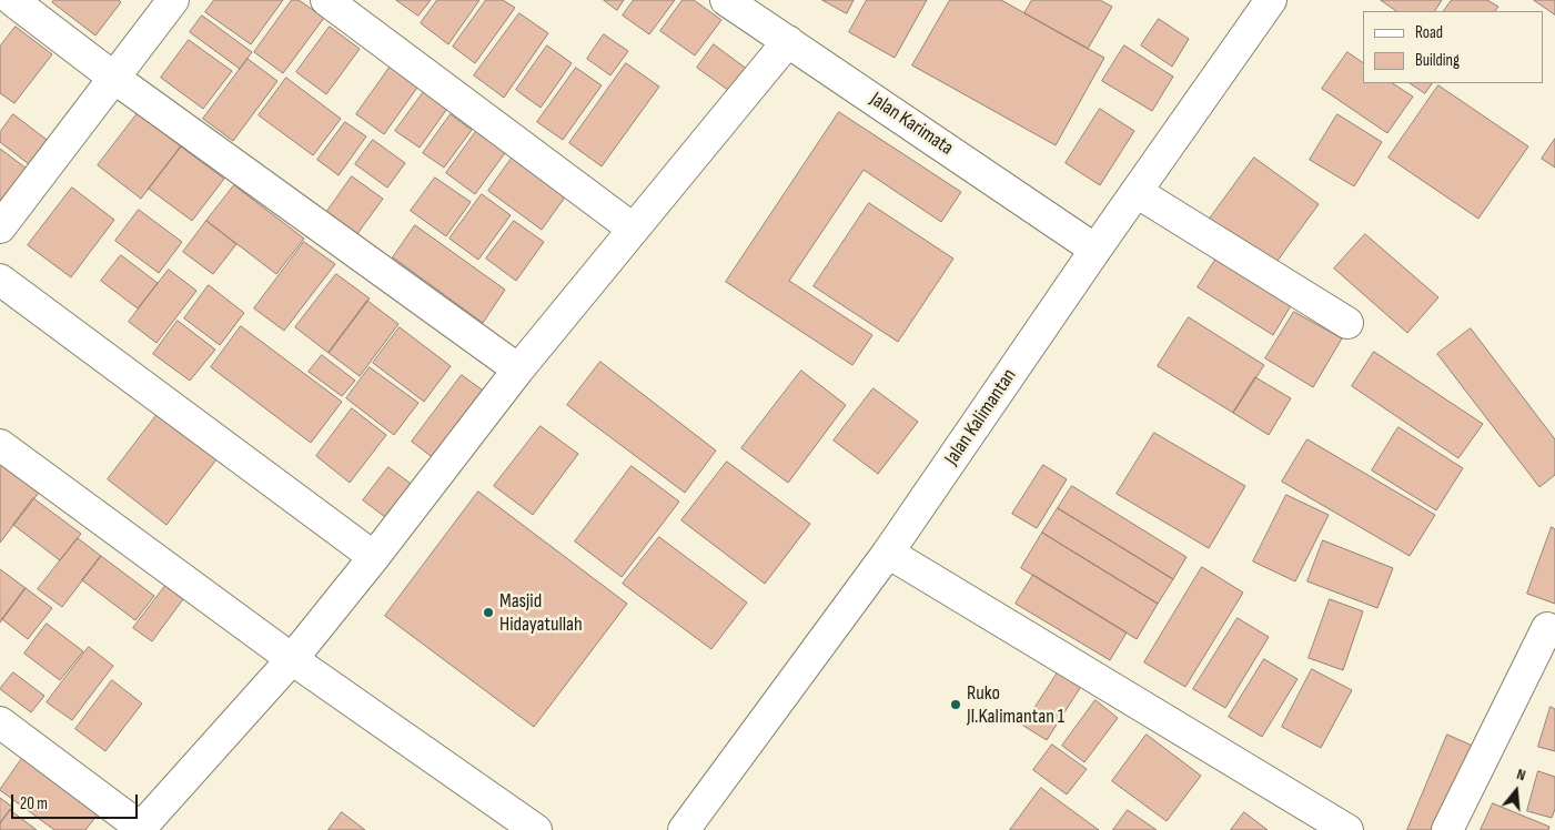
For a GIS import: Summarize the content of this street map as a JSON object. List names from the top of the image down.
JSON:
{
  "streets": {
    "main road": ["Jalan Karimata", "Jalan Kalimantan"]
  },
  "crossings": [
    ["Jalan Karimata", "Jalan Kalimantan"]
  ],
  "places": ["Masjid Hidayatullah", "Ruko Jl.Kalimantan 1"],
  "legend": ["Road", "Building"],
  "scale_bar": "20 m",
  "north": "top"
}
